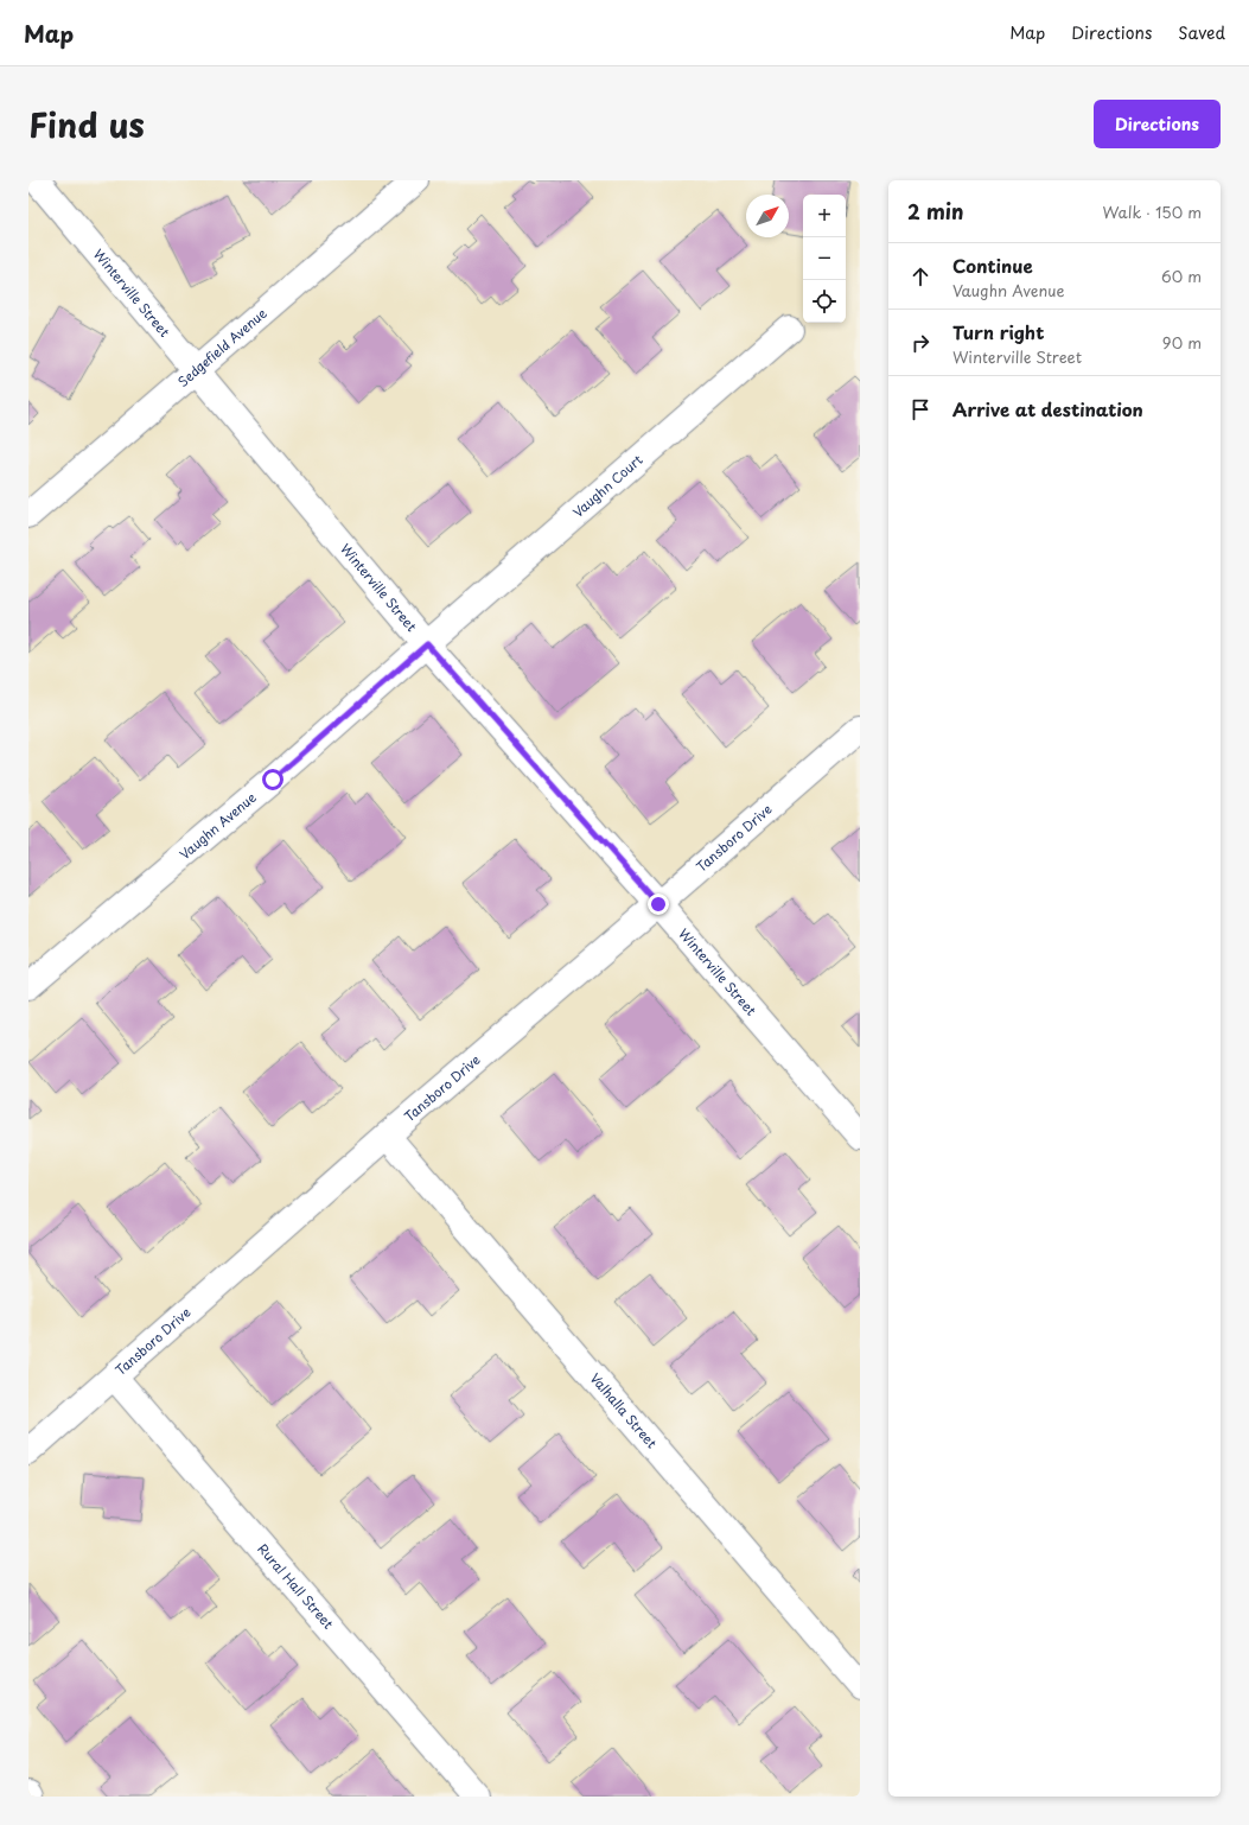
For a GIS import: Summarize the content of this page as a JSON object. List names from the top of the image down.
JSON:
{
  "streets": {
    "street": [
      "Winterville Street",
      "Sedgefield Avenue",
      "Vaughn Court",
      "Vaughn Avenue",
      "Tansboro Drive",
      "Valhalla Street",
      "Rural Hall Street"
    ]
  },
  "crossings": [
    ["Winterville Street", "Sedgefield Avenue"],
    ["Winterville Street", "Vaughn Court"],
    ["Winterville Street", "Vaughn Avenue"],
    ["Winterville Street", "Tansboro Drive"],
    ["Vaughn Court", "Vaughn Avenue"],
    ["Tansboro Drive", "Valhalla Street"],
    ["Tansboro Drive", "Rural Hall Street"]
  ],
  "north": "top right",
  "page": {
    "header": "Map",
    "nav": ["Map", "Directions", "Saved"],
    "title": "Find us",
    "buttons": "Directions",
    "heading": ["2 min", "Walk · 150 m"],
    "map_buttons": ["+", "−"],
    "list": [
      ["Continue", "Vaughn Avenue", "60 m"],
      ["Turn right", "Winterville Street", "90 m"],
      "Arrive at destination"
    ]
  }
}
